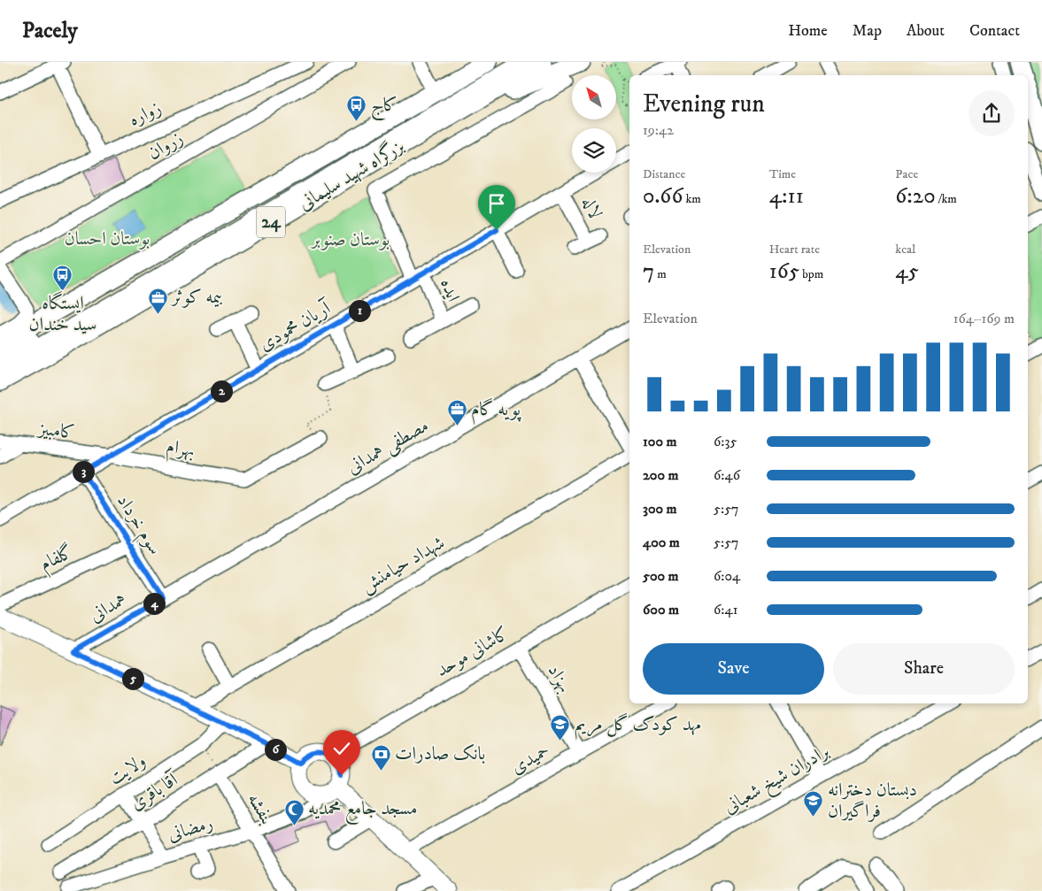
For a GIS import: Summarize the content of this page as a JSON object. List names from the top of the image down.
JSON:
{
  "streets": {
    "highway": ["بزرگراه شهید سلیمانی", "24"],
    "street": [
      "زواره",
      "زروان",
      "لاله",
      "ایده",
      "آریان محمودی",
      "کامبیز",
      "مصطفی همدانی",
      "بهرام",
      "سوم خرداد",
      "گلفام",
      "شهداد حیامنش",
      "همدانی",
      "کاشانی موحد",
      "بهزاد",
      "حمیدی",
      "ولایت",
      "برادران شیخ شعبانی",
      "آقا باقری",
      "بنفشه",
      "رمضانی"
    ]
  },
  "crossings": [
    ["لاله", "آریان محمودی"],
    ["ایده", "آریان محمودی"],
    ["آریان محمودی", "کامبیز"],
    ["آریان محمودی", "بهرام"],
    ["آریان محمودی", "سوم خرداد"],
    ["کامبیز", "بهرام"],
    ["مصطفی همدانی", "سوم خرداد"],
    ["مصطفی همدانی", "همدانی"],
    ["سوم خرداد", "گلفام"],
    ["سوم خرداد", "همدانی"],
    ["کاشانی موحد", "بهزاد"],
    ["کاشانی موحد", "رمضانی"],
    ["بهزاد", "حمیدی"],
    ["آقا باقری", "بنفشه"],
    ["بنفشه", "رمضانی"]
  ],
  "parks": ["بوستان احسان", "بوستان صنوبر"],
  "places": {
    "bus stop": ["کاج", "ایستگاه سید خندان"],
    "office": ["بیمه کوثر", "پویه گام"],
    "school or university": ["مهد کودک گل مریم", "دبستان دخترانه فراگیران"],
    "bank": ["بانک صادرات"],
    "mosque": ["مسجد جامع محمدیه"]
  },
  "north": "top left",
  "page": {
    "header": "Pacely",
    "nav": [
      "Home",
      "Map",
      "About",
      "Contact"
    ],
    "heading": ["Evening run", "19:42"],
    "stats": [
      ["Distance", "0.66 km"],
      ["Time", "4:11"],
      ["Pace", "6:20 /km"],
      ["Elevation", "7 m"],
      ["Heart rate", "165 bpm"],
      ["kcal", "45"]
    ],
    "pins": [
      "1",
      "2",
      "3",
      "4",
      "5",
      "6"
    ],
    "chart": ["Elevation", "164–169 m"],
    "list": [
      {
        "name": "100 m",
        "note": "6:35"
      },
      {
        "name": "200 m",
        "note": "6:46"
      },
      {
        "name": "300 m",
        "note": "5:57"
      },
      {
        "name": "400 m",
        "note": "5:57"
      },
      {
        "name": "500 m",
        "note": "6:04"
      },
      {
        "name": "600 m",
        "note": "6:41"
      }
    ],
    "buttons": ["Save", "Share"]
  }
}
